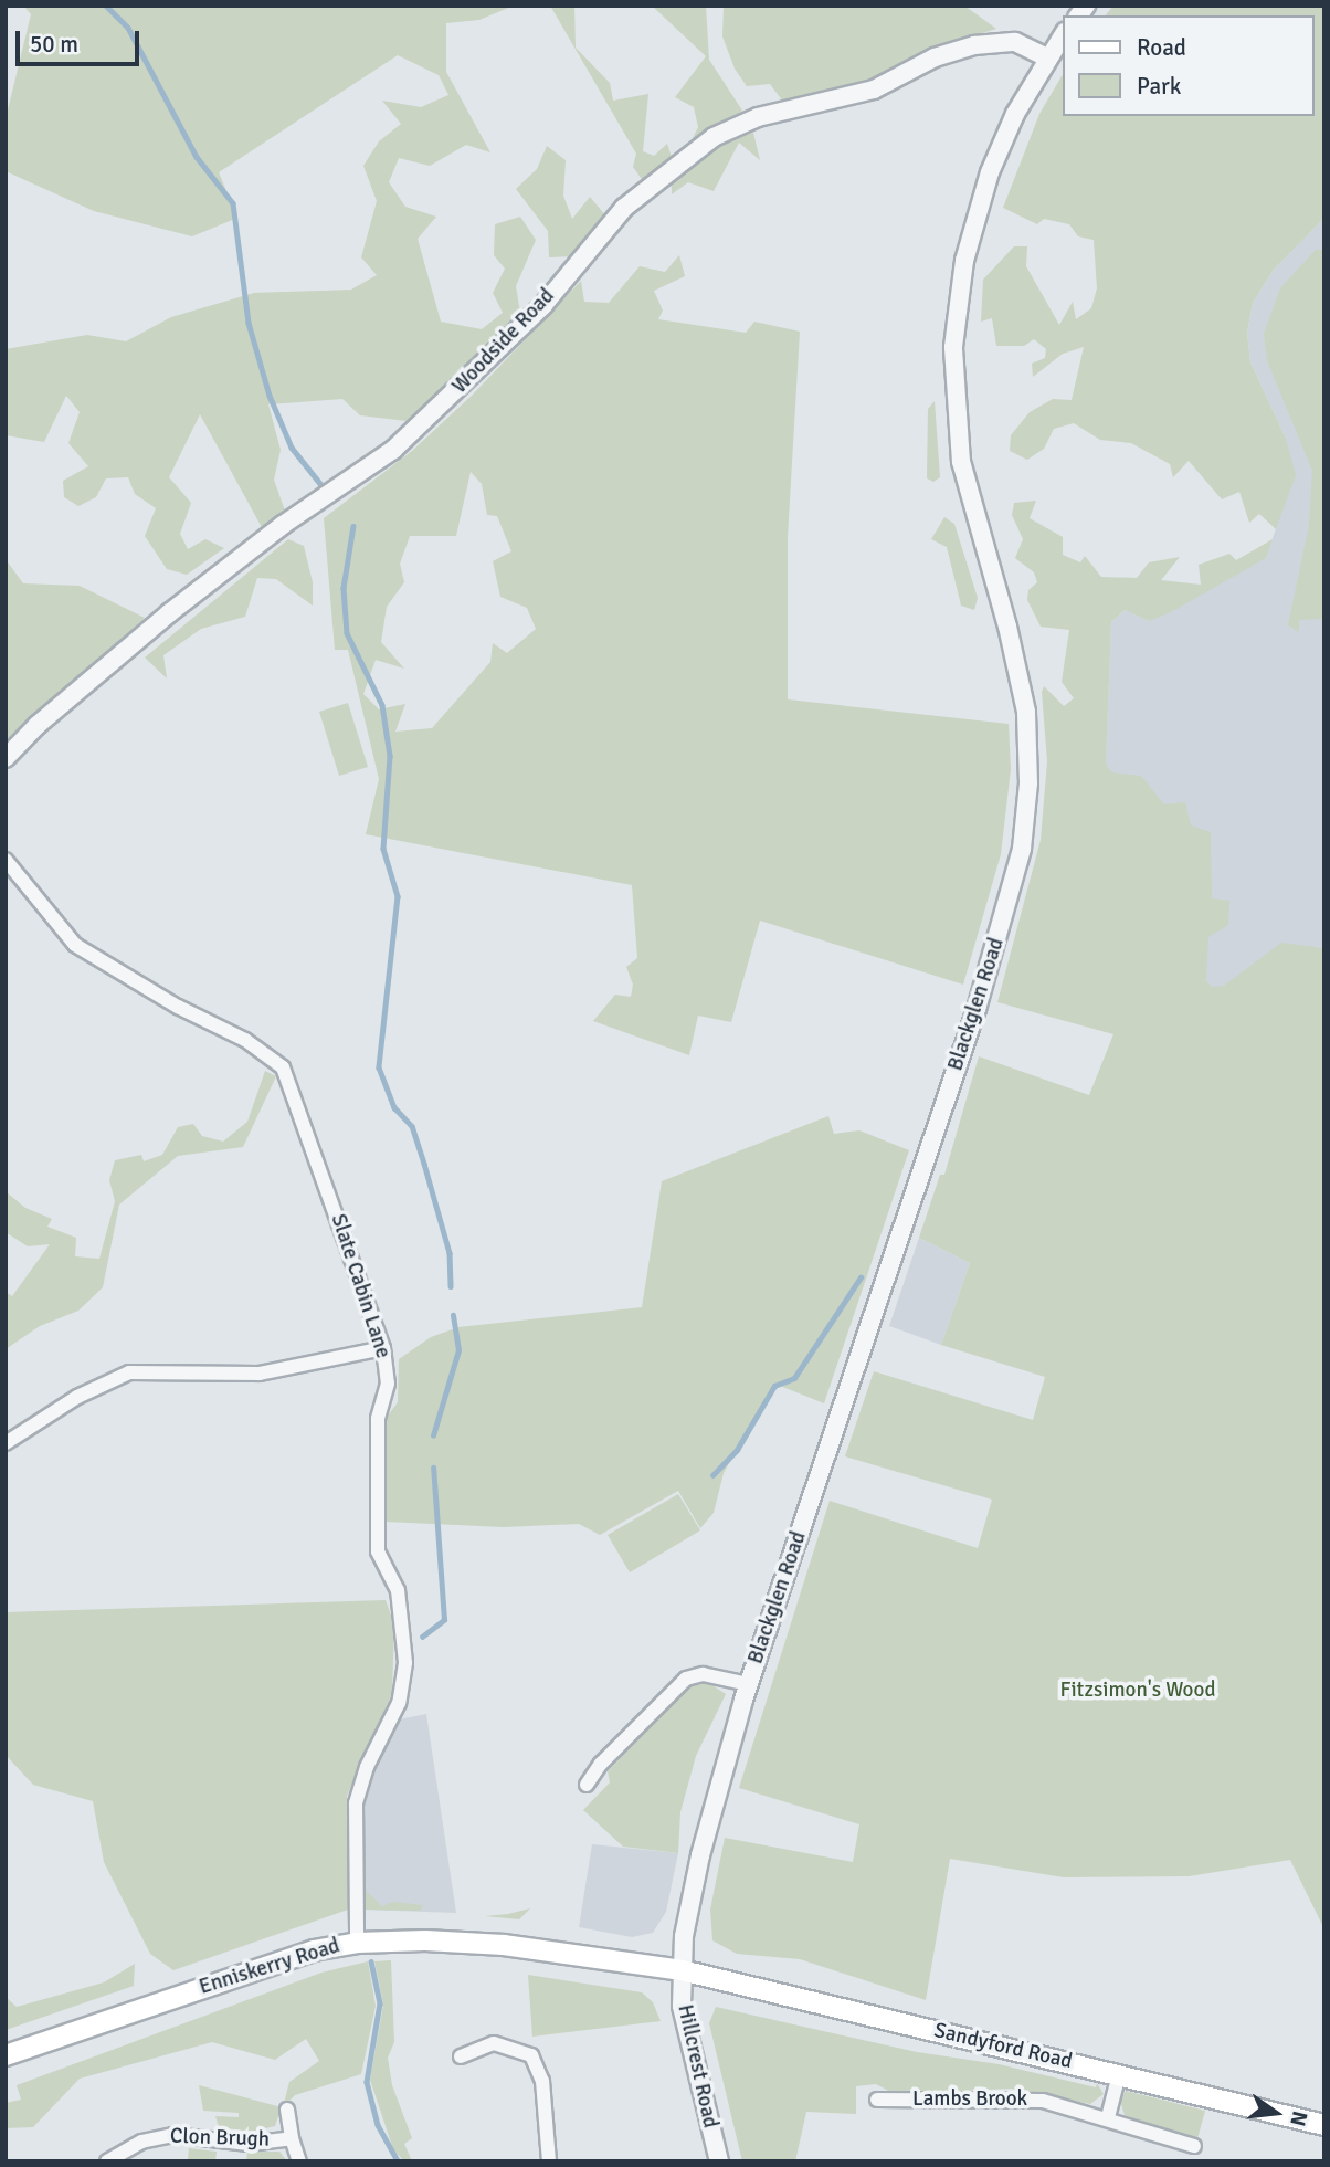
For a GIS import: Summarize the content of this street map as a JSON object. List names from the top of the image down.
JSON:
{
  "streets": {
    "main road": ["Enniskerry Road", "Sandyford Road"],
    "street": [
      "Woodside Road",
      "Blackglen Road",
      "Slate Cabin Lane",
      "Hillcrest Road",
      "Lambs Brook",
      "Clon Brugh"
    ]
  },
  "crossings": [
    ["Woodside Road", "Blackglen Road"],
    ["Blackglen Road", "Enniskerry Road"],
    ["Blackglen Road", "Sandyford Road"],
    ["Blackglen Road", "Hillcrest Road"],
    ["Slate Cabin Lane", "Enniskerry Road"],
    ["Enniskerry Road", "Sandyford Road"],
    ["Enniskerry Road", "Hillcrest Road"],
    ["Sandyford Road", "Hillcrest Road"]
  ],
  "parks": ["Fitzsimon's Wood"],
  "legend": ["Road", "Park"],
  "scale_bar": "50 m",
  "north": "right"
}
